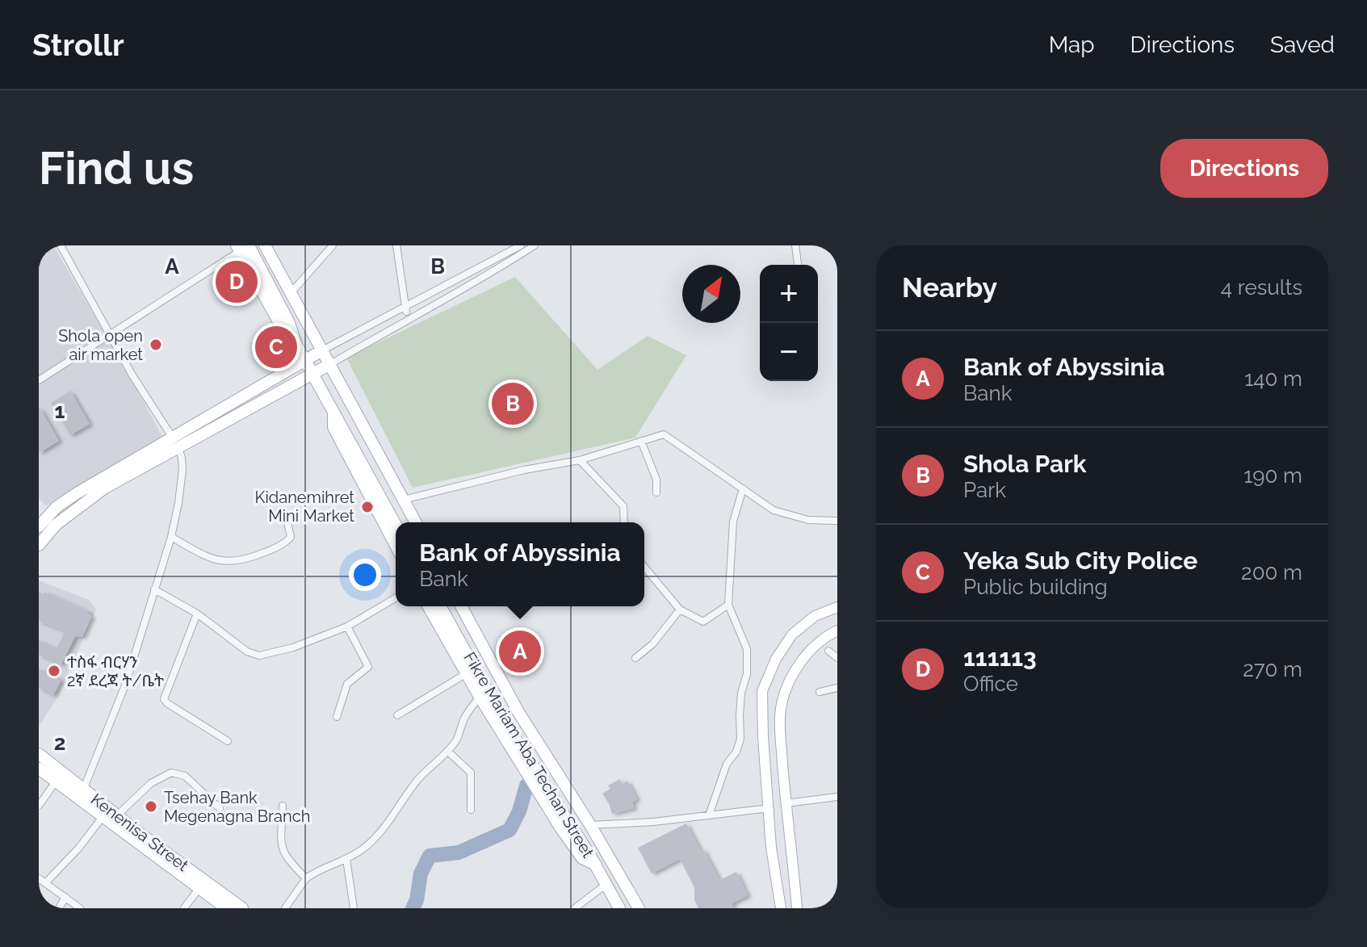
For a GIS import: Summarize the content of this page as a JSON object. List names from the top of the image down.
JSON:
{
  "streets": {
    "main road": ["Fikre Mariam Aba Techan Street", "Kenenisa Street"]
  },
  "places": [
    "Shola open air market",
    "Kidanemihret Mini Market",
    "ተስፋ ብርሃን 2ኛ ደረጃ ት/ቤት",
    "Tsehay Bank Megenagna Branch"
  ],
  "north": "top right",
  "page": {
    "header": "Strollr",
    "nav": ["Map", "Directions", "Saved"],
    "buttons": "Directions",
    "title": "Find us",
    "heading": ["Nearby", "4 results"],
    "pins": [
      "D",
      "C",
      "B",
      "A"
    ],
    "map_buttons": ["+", "−"],
    "list": [
      {
        "mark": "A",
        "name": "Bank of Abyssinia",
        "note": "Bank",
        "value": "140 m"
      },
      {
        "mark": "B",
        "name": "Shola Park",
        "note": "Park",
        "value": "190 m"
      },
      {
        "mark": "C",
        "name": "Yeka Sub City Police",
        "note": "Public building",
        "value": "200 m"
      },
      {
        "mark": "D",
        "name": "111113",
        "note": "Office",
        "value": "270 m"
      }
    ],
    "popup": ["Bank of Abyssinia", "Bank"]
  },
  "grid": {
    "columns": ["A", "B"],
    "rows": ["1", "2"]
  }
}
